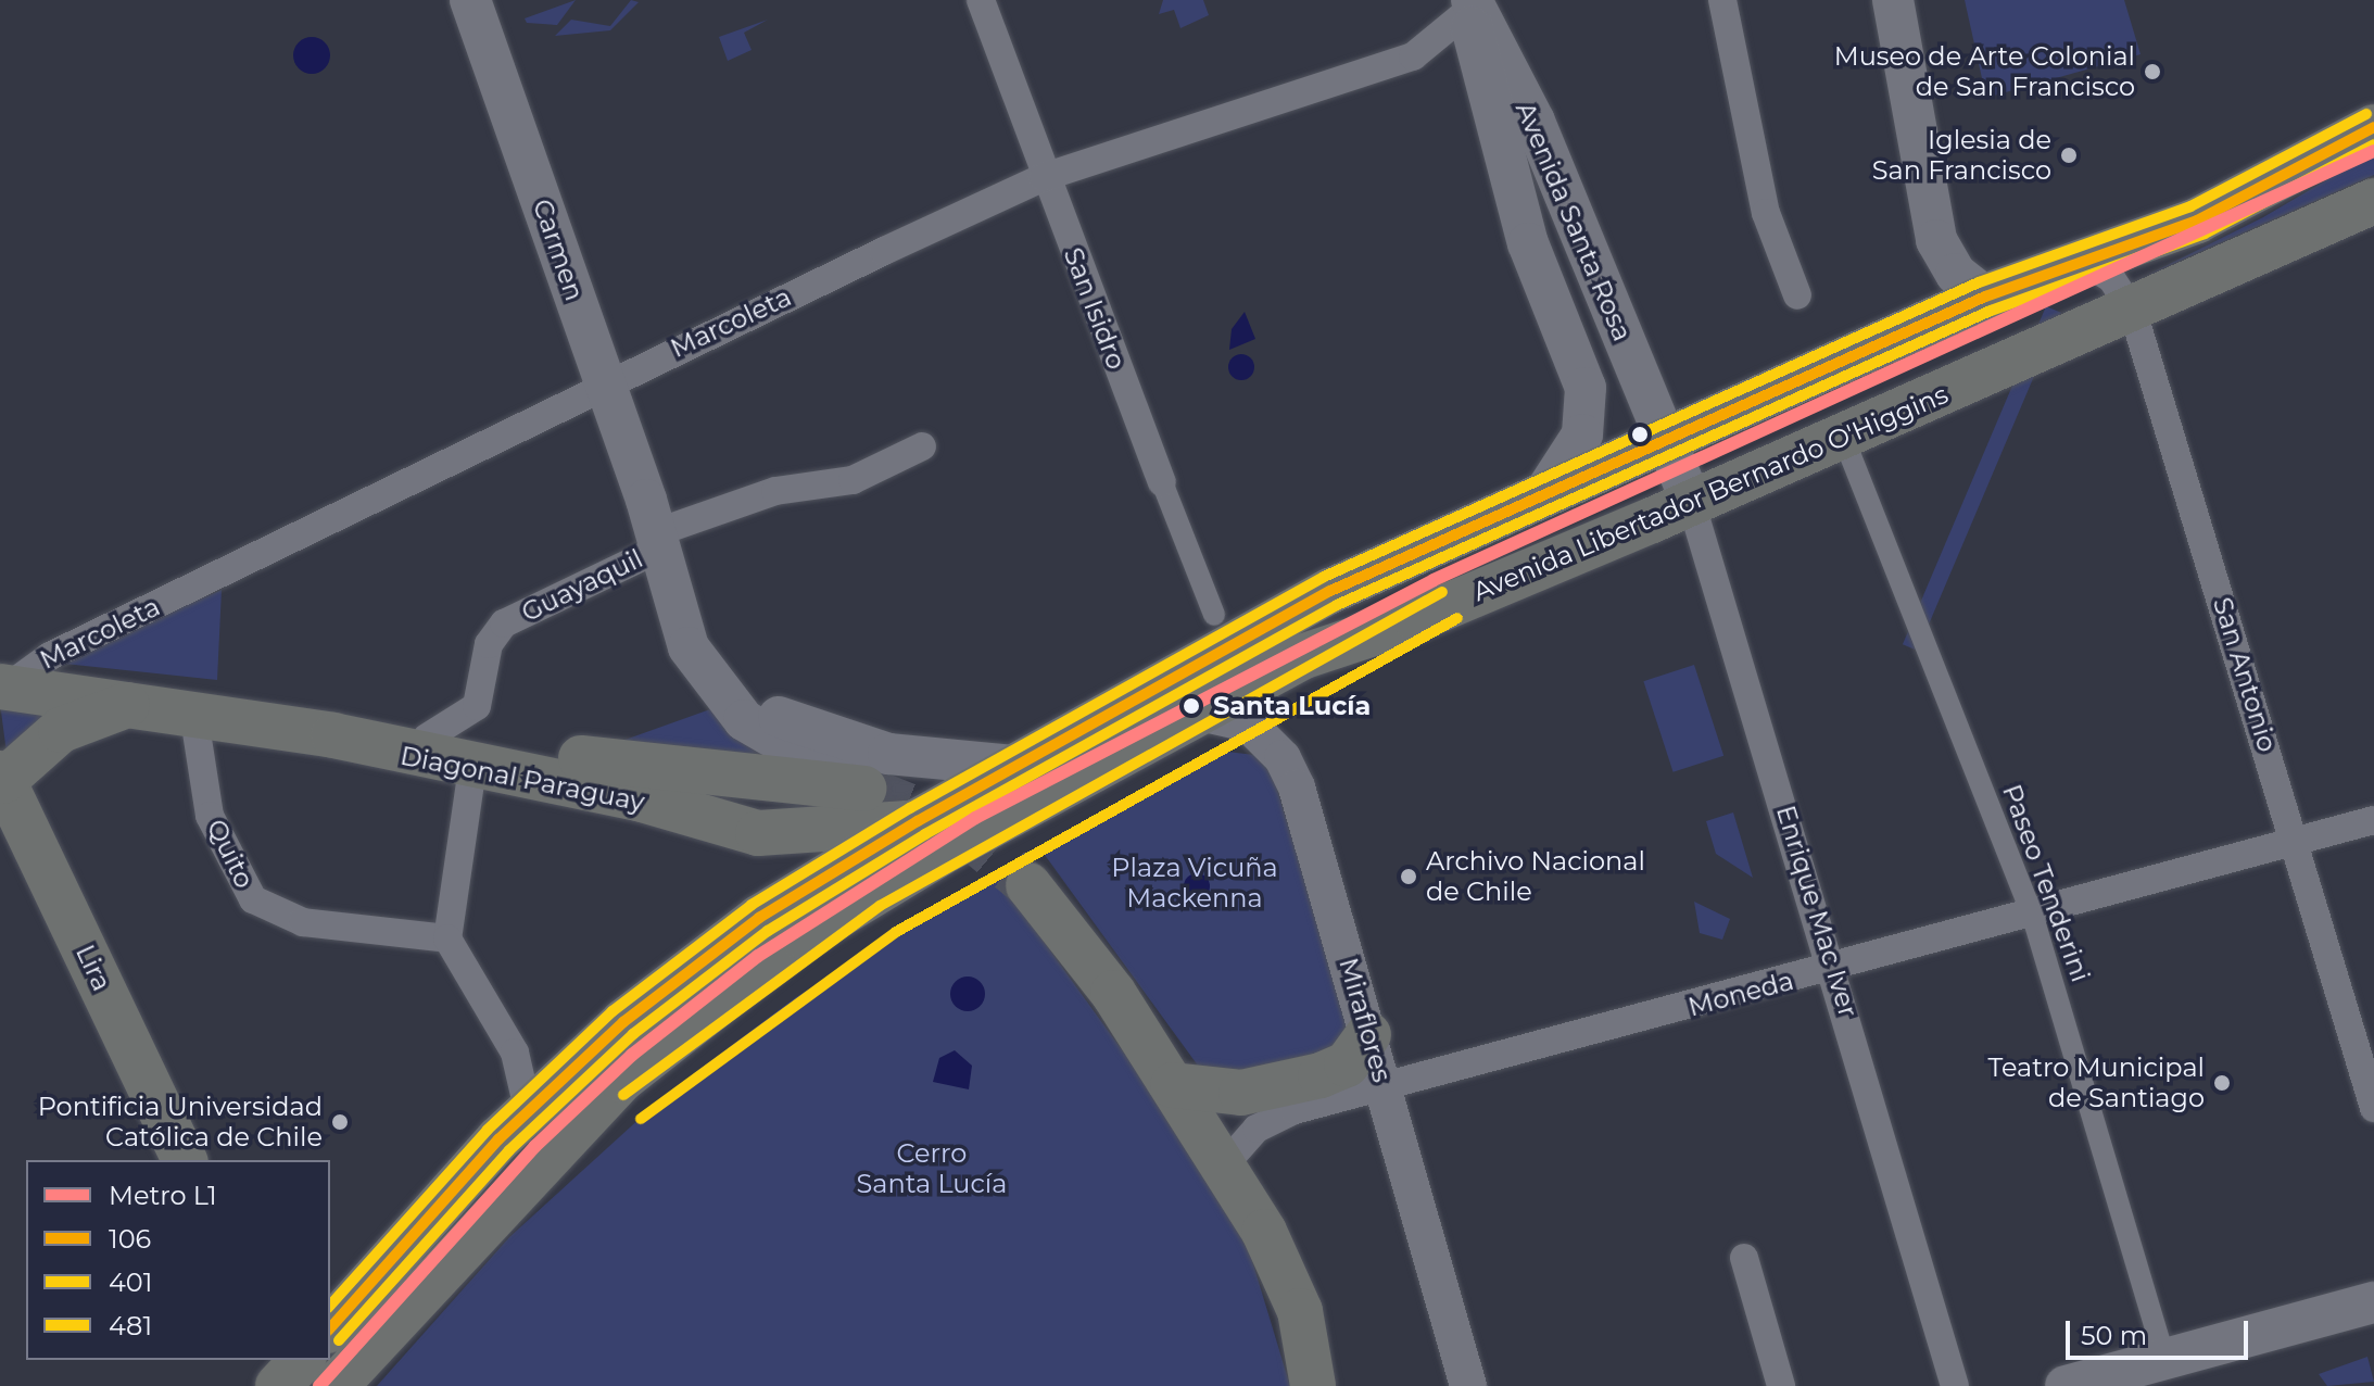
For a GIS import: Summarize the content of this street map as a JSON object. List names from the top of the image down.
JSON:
{
  "streets": {
    "main road": [
      "Avenida Santa Rosa",
      "Carmen",
      "Avenida Libertador Bernardo O'Higgins",
      "Diagonal Paraguay",
      "Enrique Mac Iver",
      "Lira"
    ],
    "street": [
      "San Isidro",
      "Marcoleta",
      "Guayaquil",
      "San Antonio",
      "Quito",
      "Paseo Tenderini",
      "Moneda",
      "Miraflores"
    ]
  },
  "crossings": [
    ["Avenida Santa Rosa", "Marcoleta"],
    ["Avenida Santa Rosa", "Enrique Mac Iver"],
    ["Carmen", "Marcoleta"],
    ["Carmen", "Guayaquil"],
    ["Carmen", "Diagonal Paraguay"],
    ["San Isidro", "Marcoleta"],
    ["Marcoleta", "Diagonal Paraguay"],
    ["Avenida Libertador Bernardo O'Higgins", "San Antonio"],
    ["Avenida Libertador Bernardo O'Higgins", "Paseo Tenderini"],
    ["Avenida Libertador Bernardo O'Higgins", "Enrique Mac Iver"],
    ["Avenida Libertador Bernardo O'Higgins", "Miraflores"],
    ["Guayaquil", "Diagonal Paraguay"],
    ["San Antonio", "Moneda"],
    ["Diagonal Paraguay", "Quito"],
    ["Paseo Tenderini", "Moneda"],
    ["Enrique Mac Iver", "Moneda"],
    ["Moneda", "Miraflores"]
  ],
  "parks": ["Plaza Vicuña Mackenna", "Cerro Santa Lucía"],
  "places": [
    "Museo de Arte Colonial de San Francisco",
    "Iglesia de San Francisco",
    "Santa Lucía",
    "Archivo Nacional de Chile",
    "Teatro Municipal de Santiago",
    "Pontificia Universidad Católica de Chile"
  ],
  "lines": [
    "transit line 481",
    "transit line 106",
    "transit line 401",
    "metro line L1"
  ],
  "legend": [
    "Metro L1",
    "106",
    "401",
    "481"
  ],
  "scale_bar": "50 m"
}
